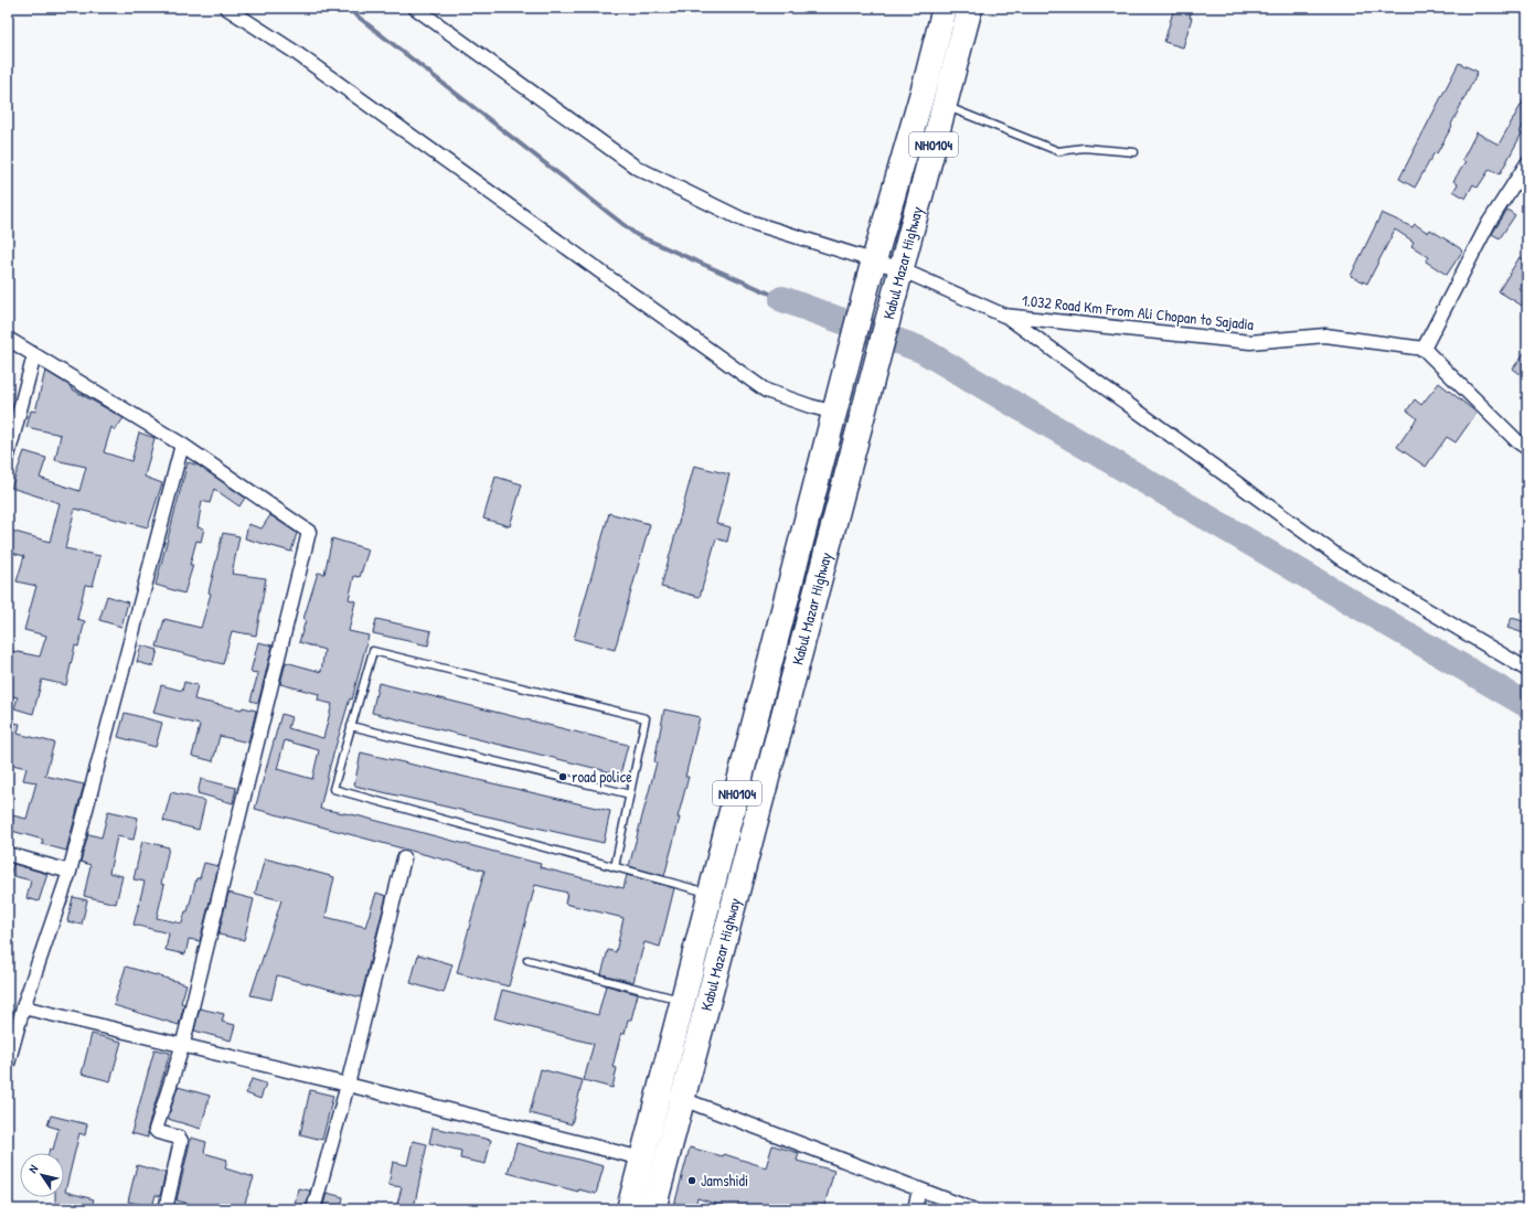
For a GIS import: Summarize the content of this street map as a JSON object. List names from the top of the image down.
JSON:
{
  "streets": {
    "highway": ["NH0104", "Kabul Mazar Highway"],
    "street": ["1.032 Road Km From Ali Chopan to Sajadia"]
  },
  "crossings": [
    ["Kabul Mazar Highway", "1.032 Road Km From Ali Chopan to Sajadia"]
  ],
  "places": ["road police", "Jamshidi"],
  "north": "top left"
}
